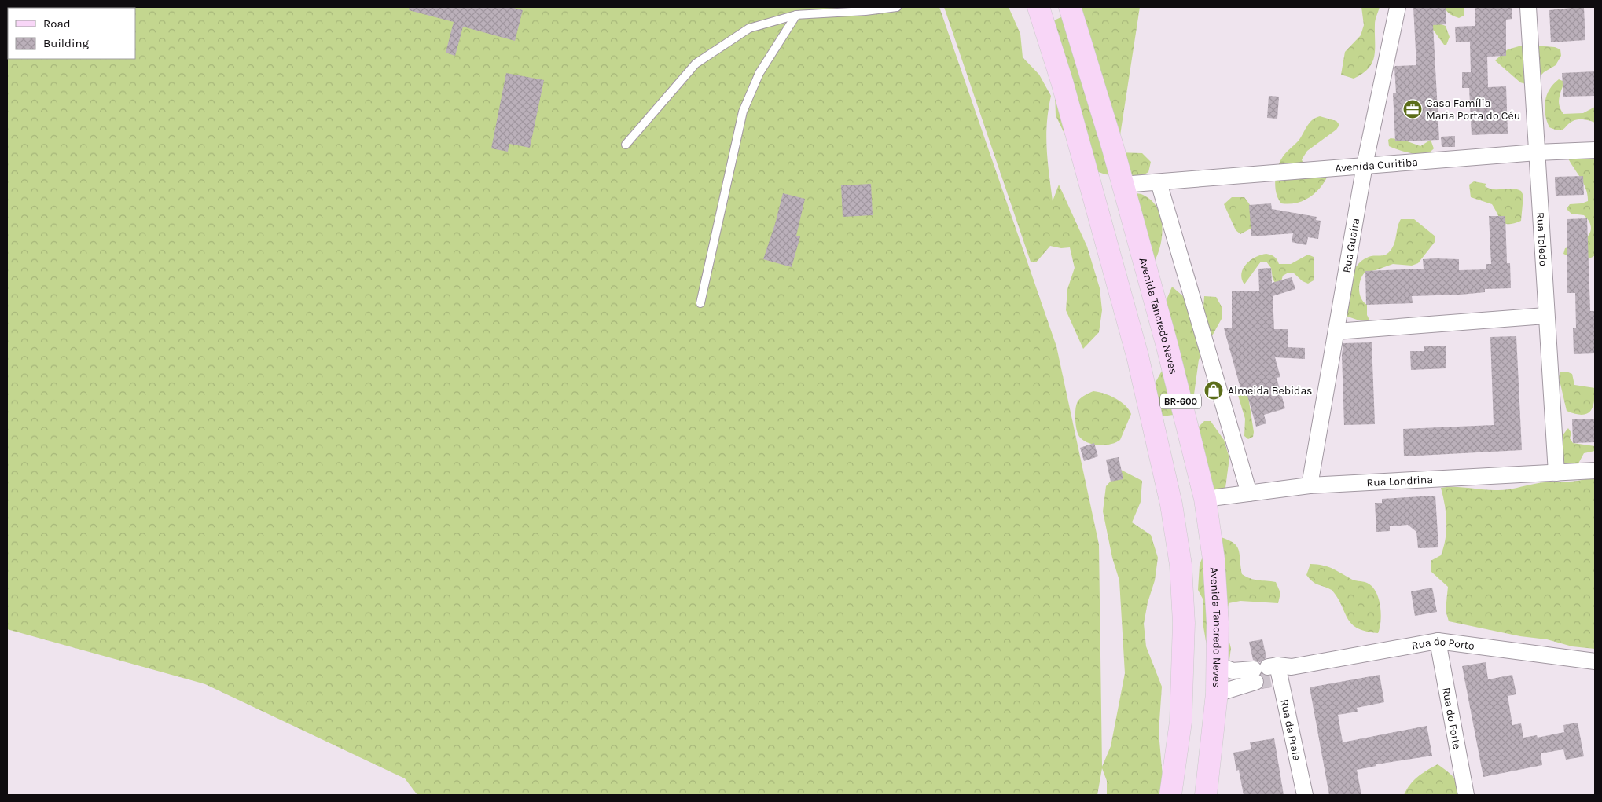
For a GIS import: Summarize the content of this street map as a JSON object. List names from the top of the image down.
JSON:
{
  "streets": {
    "main road": ["Avenida Tancredo Neves", "BR-600"],
    "street": [
      "Avenida Curitiba",
      "Rua Toledo",
      "Rua Guaíra",
      "Rua Londrina",
      "Rua do Porto",
      "Rua do Forte",
      "Rua da Praia"
    ]
  },
  "crossings": [
    ["Avenida Curitiba", "Rua Toledo"],
    ["Avenida Curitiba", "Rua Guaíra"],
    ["Avenida Curitiba", "Avenida Tancredo Neves"],
    ["Rua Toledo", "Rua Londrina"],
    ["Rua Guaíra", "Rua Londrina"],
    ["Avenida Tancredo Neves", "Rua Londrina"],
    ["Avenida Tancredo Neves", "Rua do Porto"],
    ["Rua do Porto", "Rua do Forte"],
    ["Rua do Porto", "Rua da Praia"]
  ],
  "places": {
    "office": ["Casa Família Maria Porta do Céu"],
    "shop": ["Almeida Bebidas"]
  },
  "legend": ["Road", "Building"]
}
